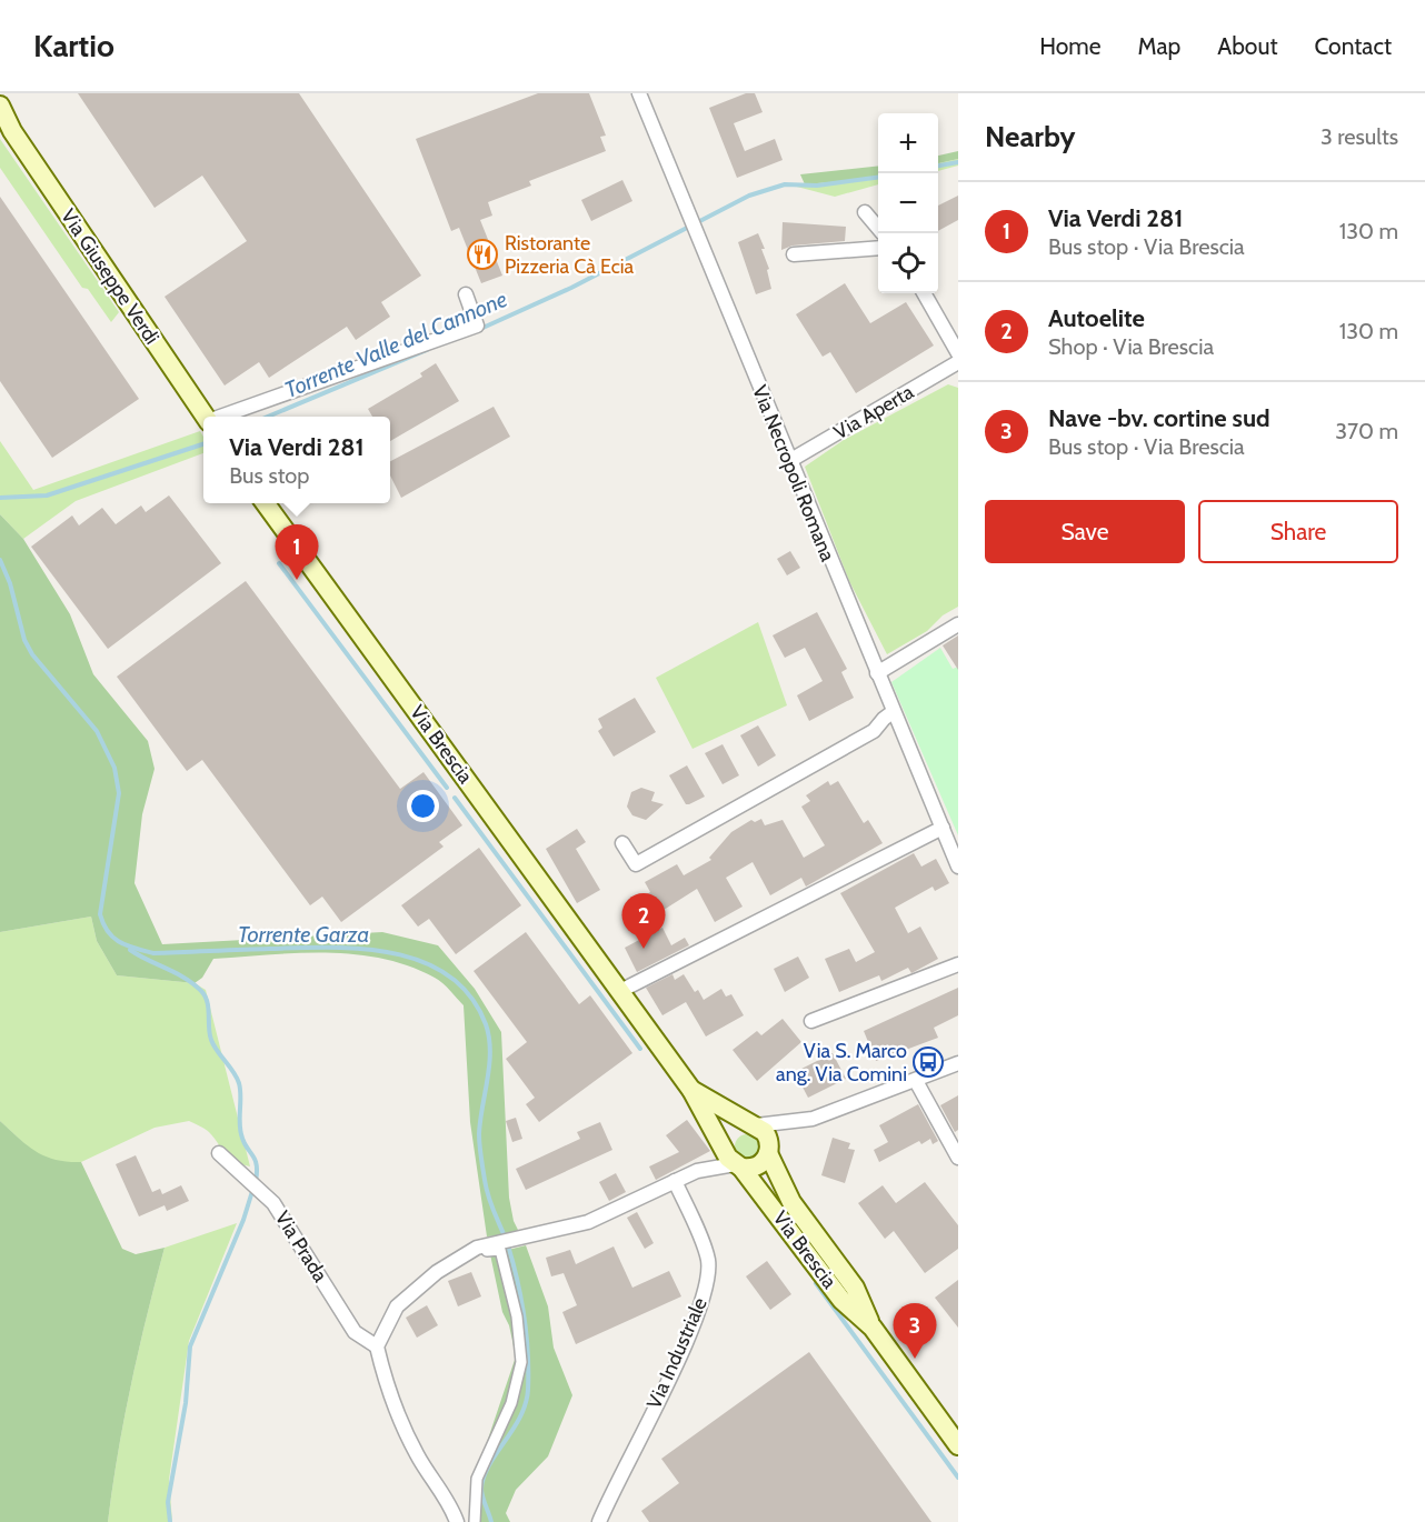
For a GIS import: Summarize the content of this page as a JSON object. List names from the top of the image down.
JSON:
{
  "streets": {
    "main road": ["Via Giuseppe Verdi", "Via Brescia"],
    "street": [
      "Via Aperta",
      "Via Necropoli Romana",
      "Via Prada",
      "Via Industriale"
    ]
  },
  "crossings": [
    ["Via Aperta", "Via Necropoli Romana"]
  ],
  "water": ["Torrente Valle del Cannone", "Torrente Garza"],
  "places": {
    "restaurant": ["Ristorante Pizzeria Cà Ecia"],
    "bus stop": ["Via S. Marco ang. Via Comini"]
  },
  "page": {
    "header": "Kartio",
    "nav": [
      "Home",
      "Map",
      "About",
      "Contact"
    ],
    "heading": ["Nearby", "3 results"],
    "map_buttons": ["+", "−"],
    "list": [
      {
        "mark": "1",
        "name": "Via Verdi 281",
        "note": "Bus stop · Via Brescia",
        "value": "130 m"
      },
      {
        "mark": "2",
        "name": "Autoelite",
        "note": "Shop · Via Brescia",
        "value": "130 m"
      },
      {
        "mark": "3",
        "name": "Nave -bv. cortine sud",
        "note": "Bus stop · Via Brescia",
        "value": "370 m"
      }
    ],
    "popup": ["Via Verdi 281", "Bus stop"],
    "buttons": ["Save", "Share"],
    "pins": ["1", "2", "3"]
  }
}
